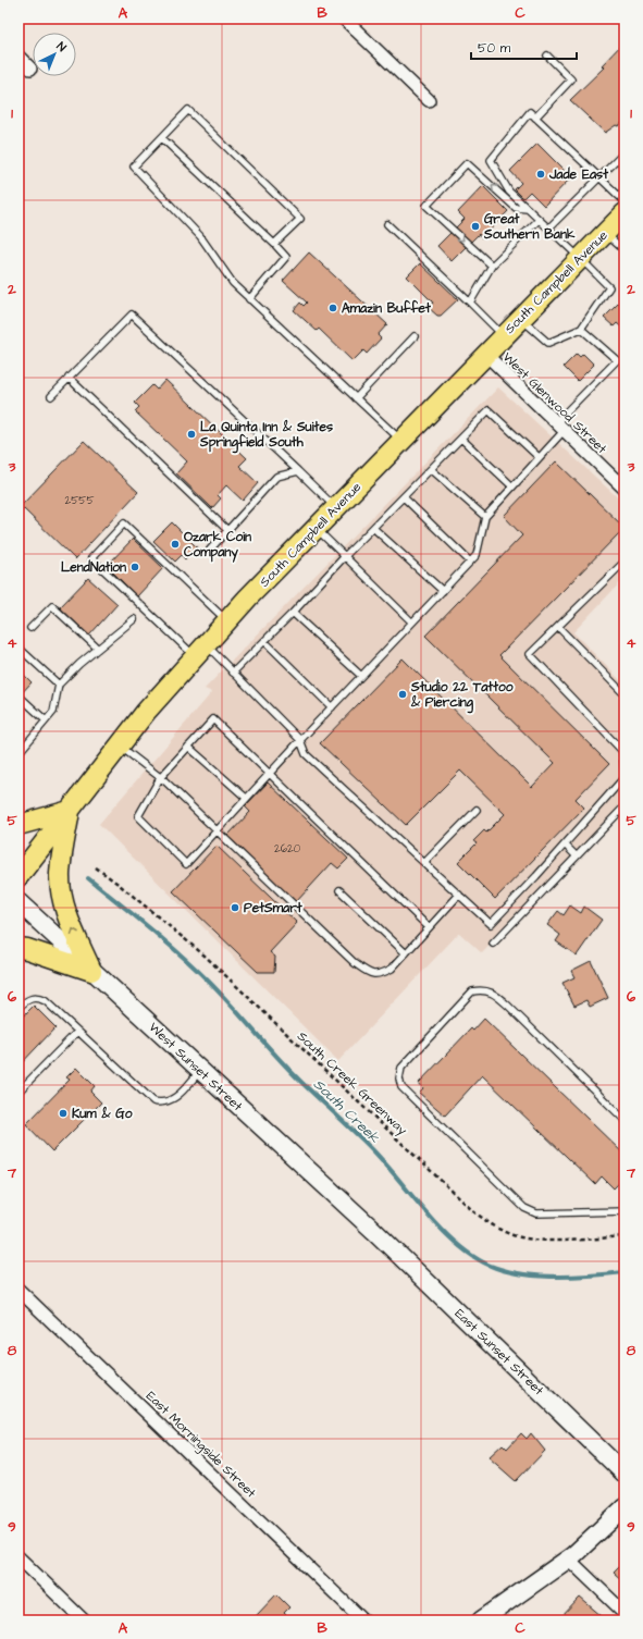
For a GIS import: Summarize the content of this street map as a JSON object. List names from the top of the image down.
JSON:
{
  "streets": {
    "main road": ["South Campbell Avenue", "West Sunset Street", "East Sunset Street"],
    "street": ["West Glenwood Street", "East Morningside Street"],
    "path": ["South Creek Greenway"]
  },
  "crossings": [
    ["South Campbell Avenue", "West Glenwood Street"],
    ["West Sunset Street", "East Sunset Street"]
  ],
  "water": ["South Creek"],
  "places": [
    "Jade East",
    "Great Southern Bank",
    "Amazin Buffet",
    "La Quinta Inn & Suites Springfield South",
    "Ozark Coin Company",
    "LendNation",
    "Studio 22 Tattoo & Piercing",
    "PetSmart",
    "Kum & Go"
  ],
  "house_numbers": ["2555", "2620"],
  "scale_bar": "50 m",
  "north": "top right",
  "grid": {
    "columns": ["A", "B", "C"],
    "rows": [
      "1",
      "2",
      "3",
      "4",
      "5",
      "6",
      "7",
      "8",
      "9"
    ]
  }
}
